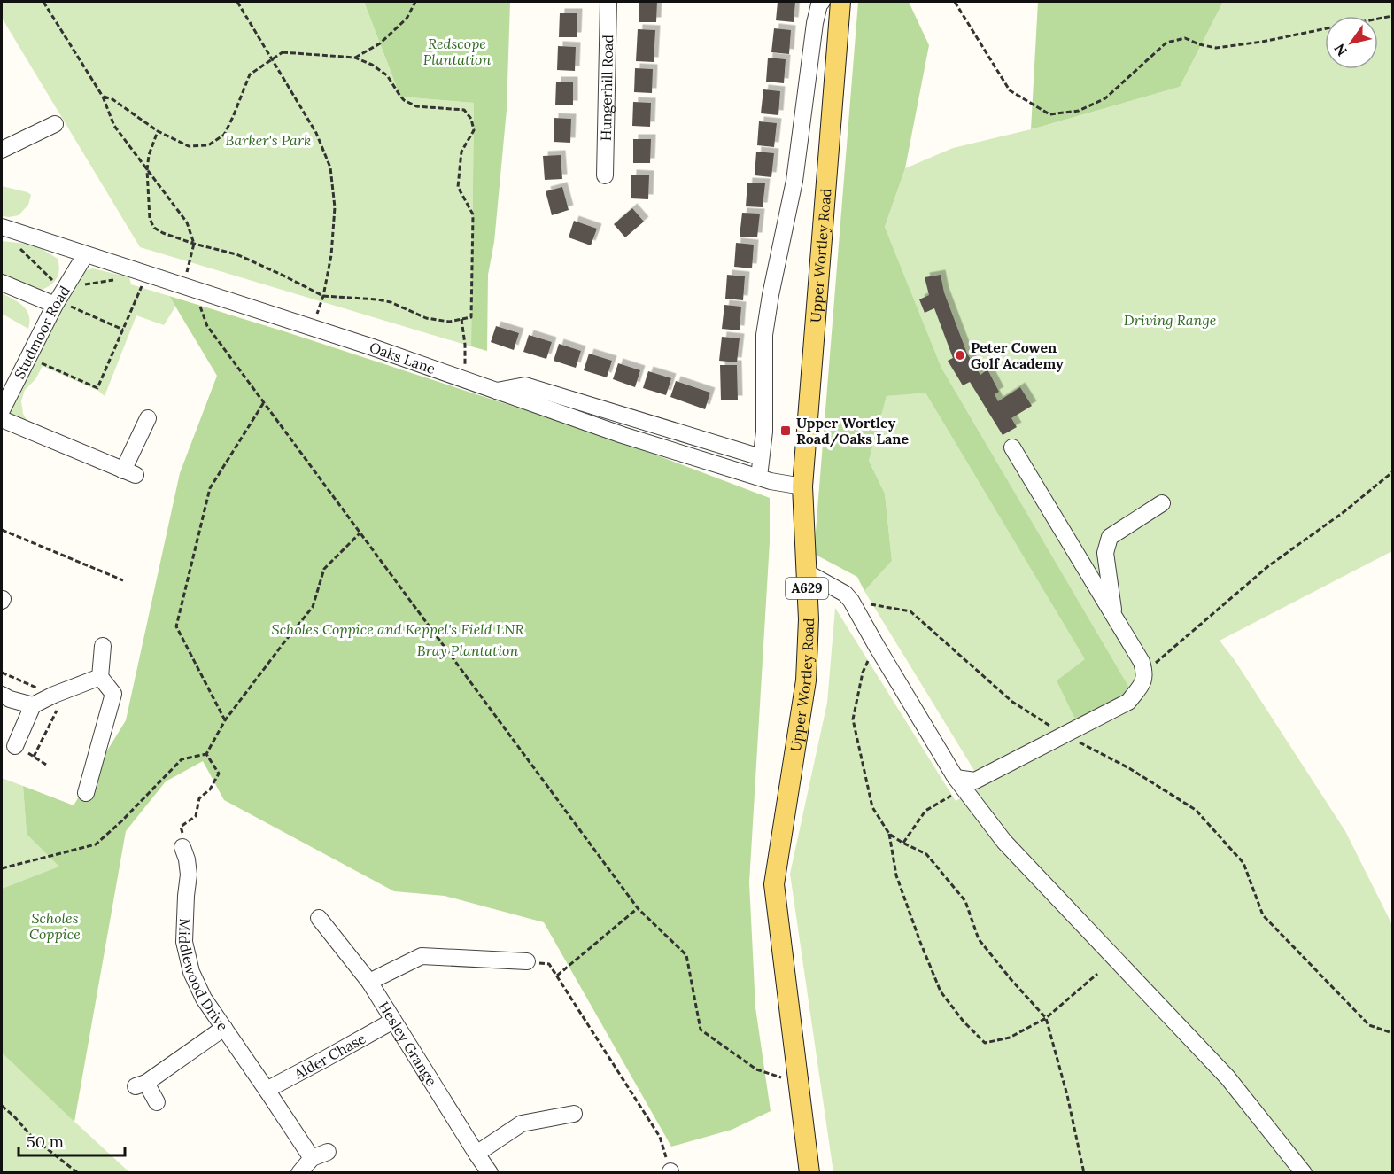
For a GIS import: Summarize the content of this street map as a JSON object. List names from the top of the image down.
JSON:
{
  "streets": {
    "main road": ["Upper Wortley Road", "A629"],
    "street": [
      "Hungerhill Road",
      "Studmoor Road",
      "Oaks Lane",
      "Middlewood Drive",
      "Hesley Grange",
      "Alder Chase"
    ]
  },
  "crossings": [
    ["Upper Wortley Road", "Oaks Lane"],
    ["Studmoor Road", "Oaks Lane"],
    ["Middlewood Drive", "Alder Chase"],
    ["Hesley Grange", "Alder Chase"]
  ],
  "parks": [
    "Redscope Plantation",
    "Barker's Park",
    "Driving Range",
    "Scholes Coppice and Keppel's Field LNR",
    "Bray Plantation",
    "Scholes Coppice"
  ],
  "places": {
    "other": ["Peter Cowen Golf Academy"],
    "transit": ["Upper Wortley Road/Oaks Lane"]
  },
  "scale_bar": "50 m",
  "north": "bottom left"
}
